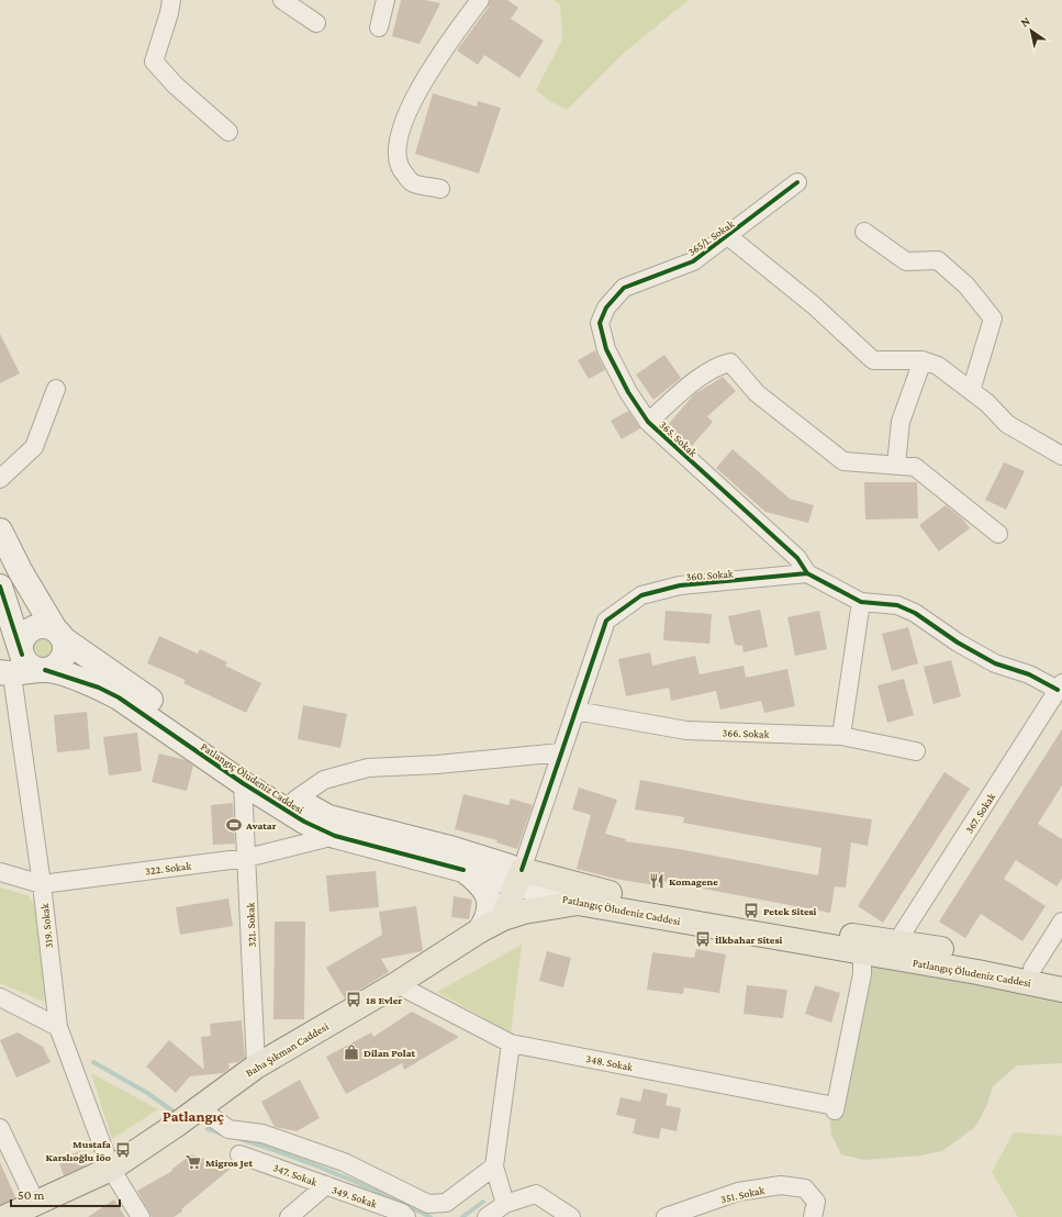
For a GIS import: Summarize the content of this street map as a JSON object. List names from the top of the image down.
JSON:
{
  "streets": {
    "main road": ["Patlangıç Öludeniz Caddesi", "Baha Şıkman Caddesi"],
    "street": [
      "365/1. Sokak",
      "365. Sokak",
      "360. Sokak",
      "366. Sokak",
      "367. Sokak",
      "322. Sokak",
      "321. Sokak",
      "319. Sokak",
      "348. Sokak",
      "347. Sokak",
      "351. Sokak",
      "349. Sokak"
    ]
  },
  "crossings": [
    ["365/1. Sokak", "365. Sokak"],
    ["365. Sokak", "360. Sokak"],
    ["360. Sokak", "366. Sokak"],
    ["360. Sokak", "Patlangıç Öludeniz Caddesi"],
    ["Patlangıç Öludeniz Caddesi", "367. Sokak"],
    ["Patlangıç Öludeniz Caddesi", "322. Sokak"],
    ["Patlangıç Öludeniz Caddesi", "321. Sokak"],
    ["Patlangıç Öludeniz Caddesi", "319. Sokak"],
    ["Patlangıç Öludeniz Caddesi", "Baha Şıkman Caddesi"],
    ["Patlangıç Öludeniz Caddesi", "348. Sokak"],
    ["322. Sokak", "321. Sokak"],
    ["322. Sokak", "319. Sokak"],
    ["321. Sokak", "Baha Şıkman Caddesi"],
    ["319. Sokak", "Baha Şıkman Caddesi"],
    ["Baha Şıkman Caddesi", "348. Sokak"],
    ["347. Sokak", "349. Sokak"]
  ],
  "districts": ["Patlangıç"],
  "places": {
    "sports": ["Avatar"],
    "restaurant": ["Komagene"],
    "bus stop": [
      "Petek Sitesi",
      "İlkbahar Sitesi",
      "18 Evler",
      "Mustafa Karslıoğlu İöo"
    ],
    "shop": ["Dilan Polat"],
    "supermarket": ["Migros Jet"]
  },
  "scale_bar": "50 m",
  "north": "top left"
}
